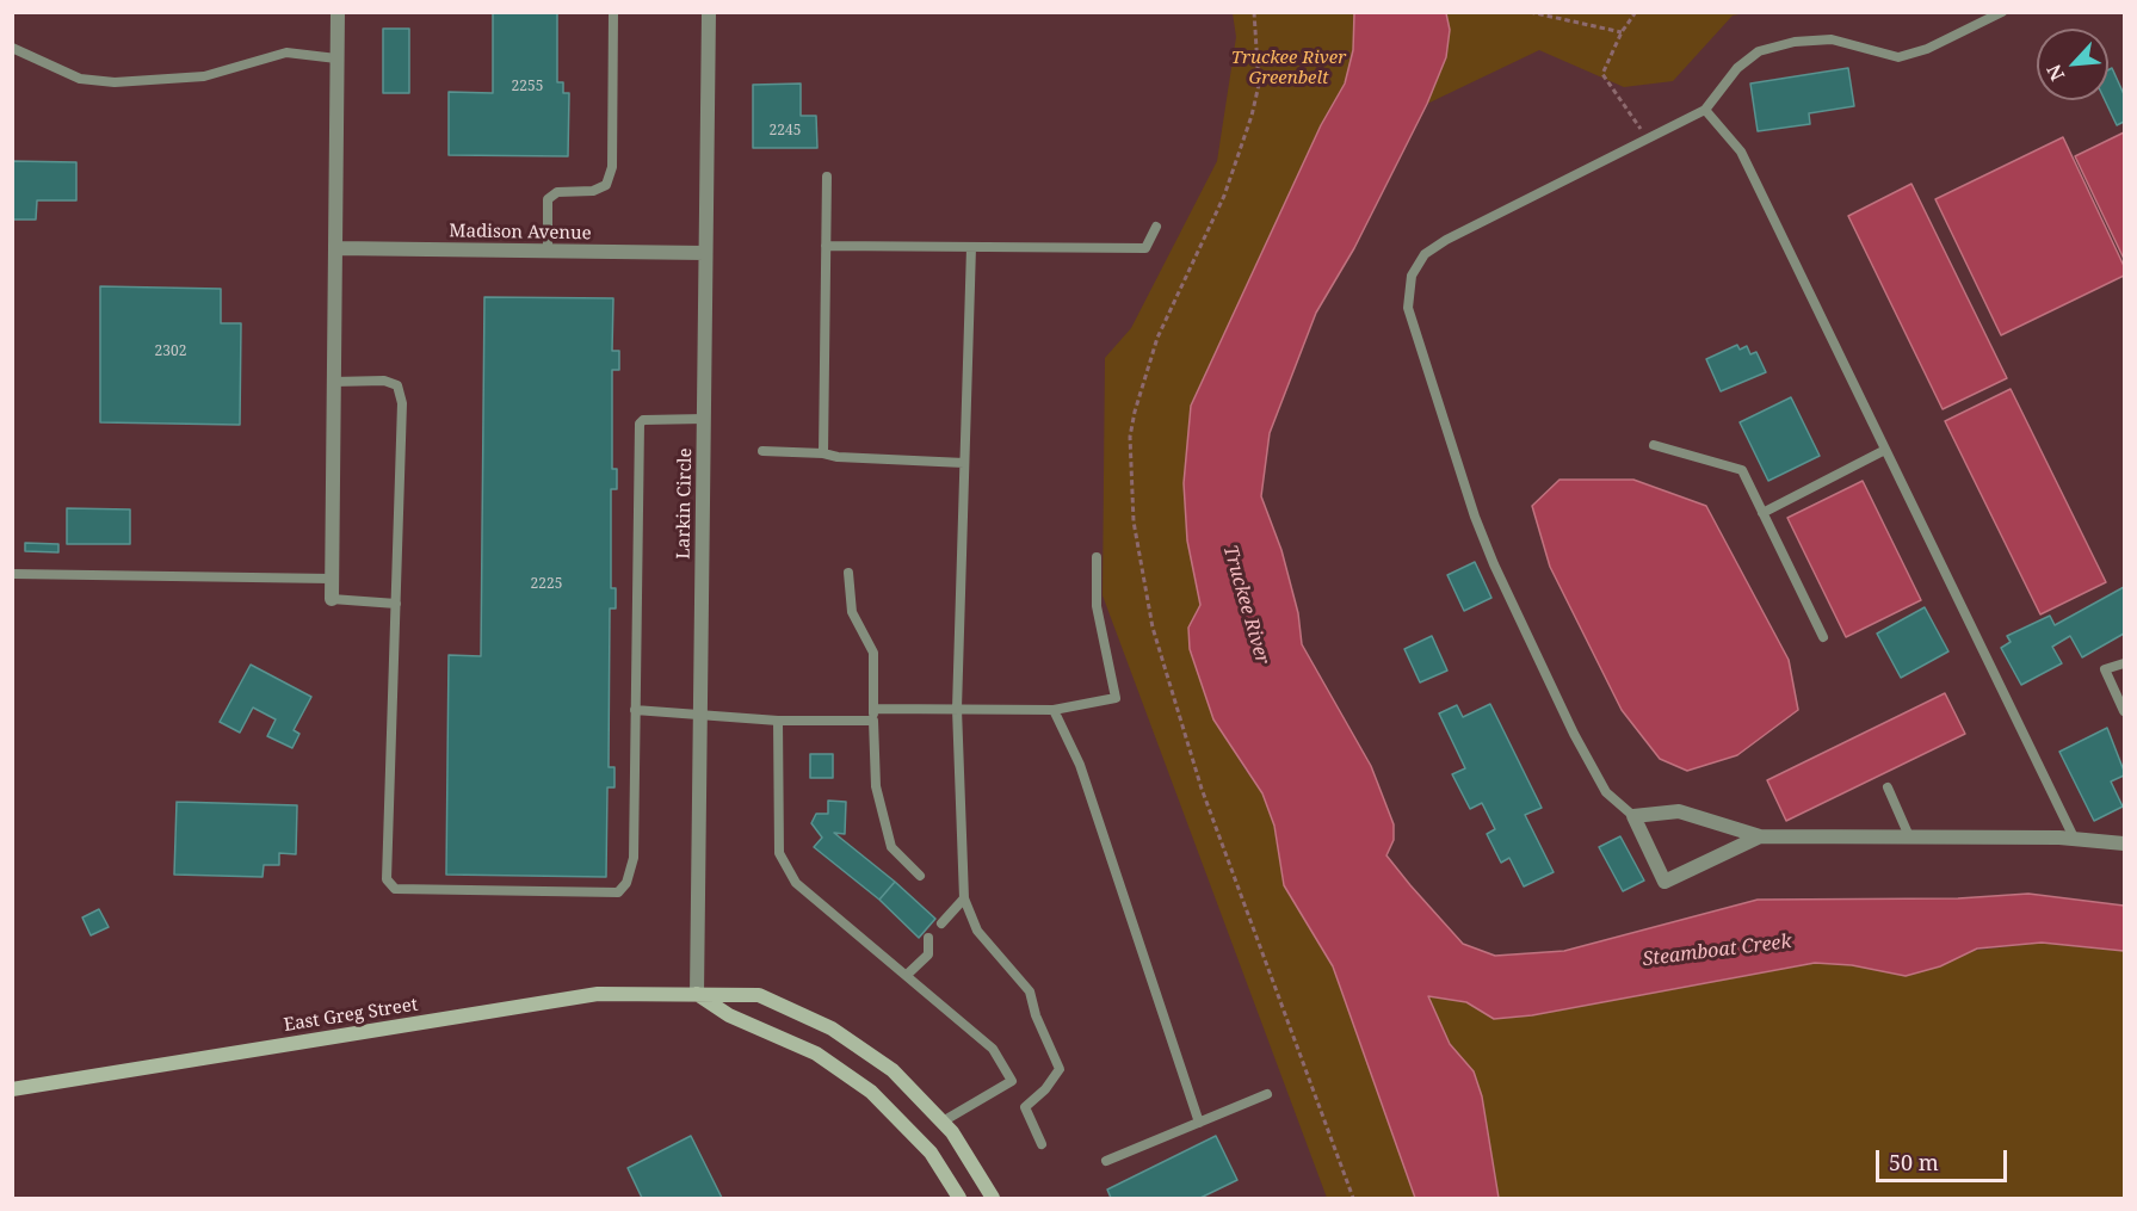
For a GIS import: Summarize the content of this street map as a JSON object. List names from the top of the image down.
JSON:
{
  "streets": {
    "main road": ["East Greg Street"],
    "street": ["Madison Avenue", "Larkin Circle"]
  },
  "crossings": [
    ["Madison Avenue", "Larkin Circle"],
    ["Larkin Circle", "East Greg Street"]
  ],
  "water": ["Truckee River", "Steamboat Creek"],
  "parks": ["Truckee River Greenbelt"],
  "house_numbers": [
    "2255",
    "2245",
    "2302",
    "2225"
  ],
  "scale_bar": "50 m",
  "north": "bottom left"
}
